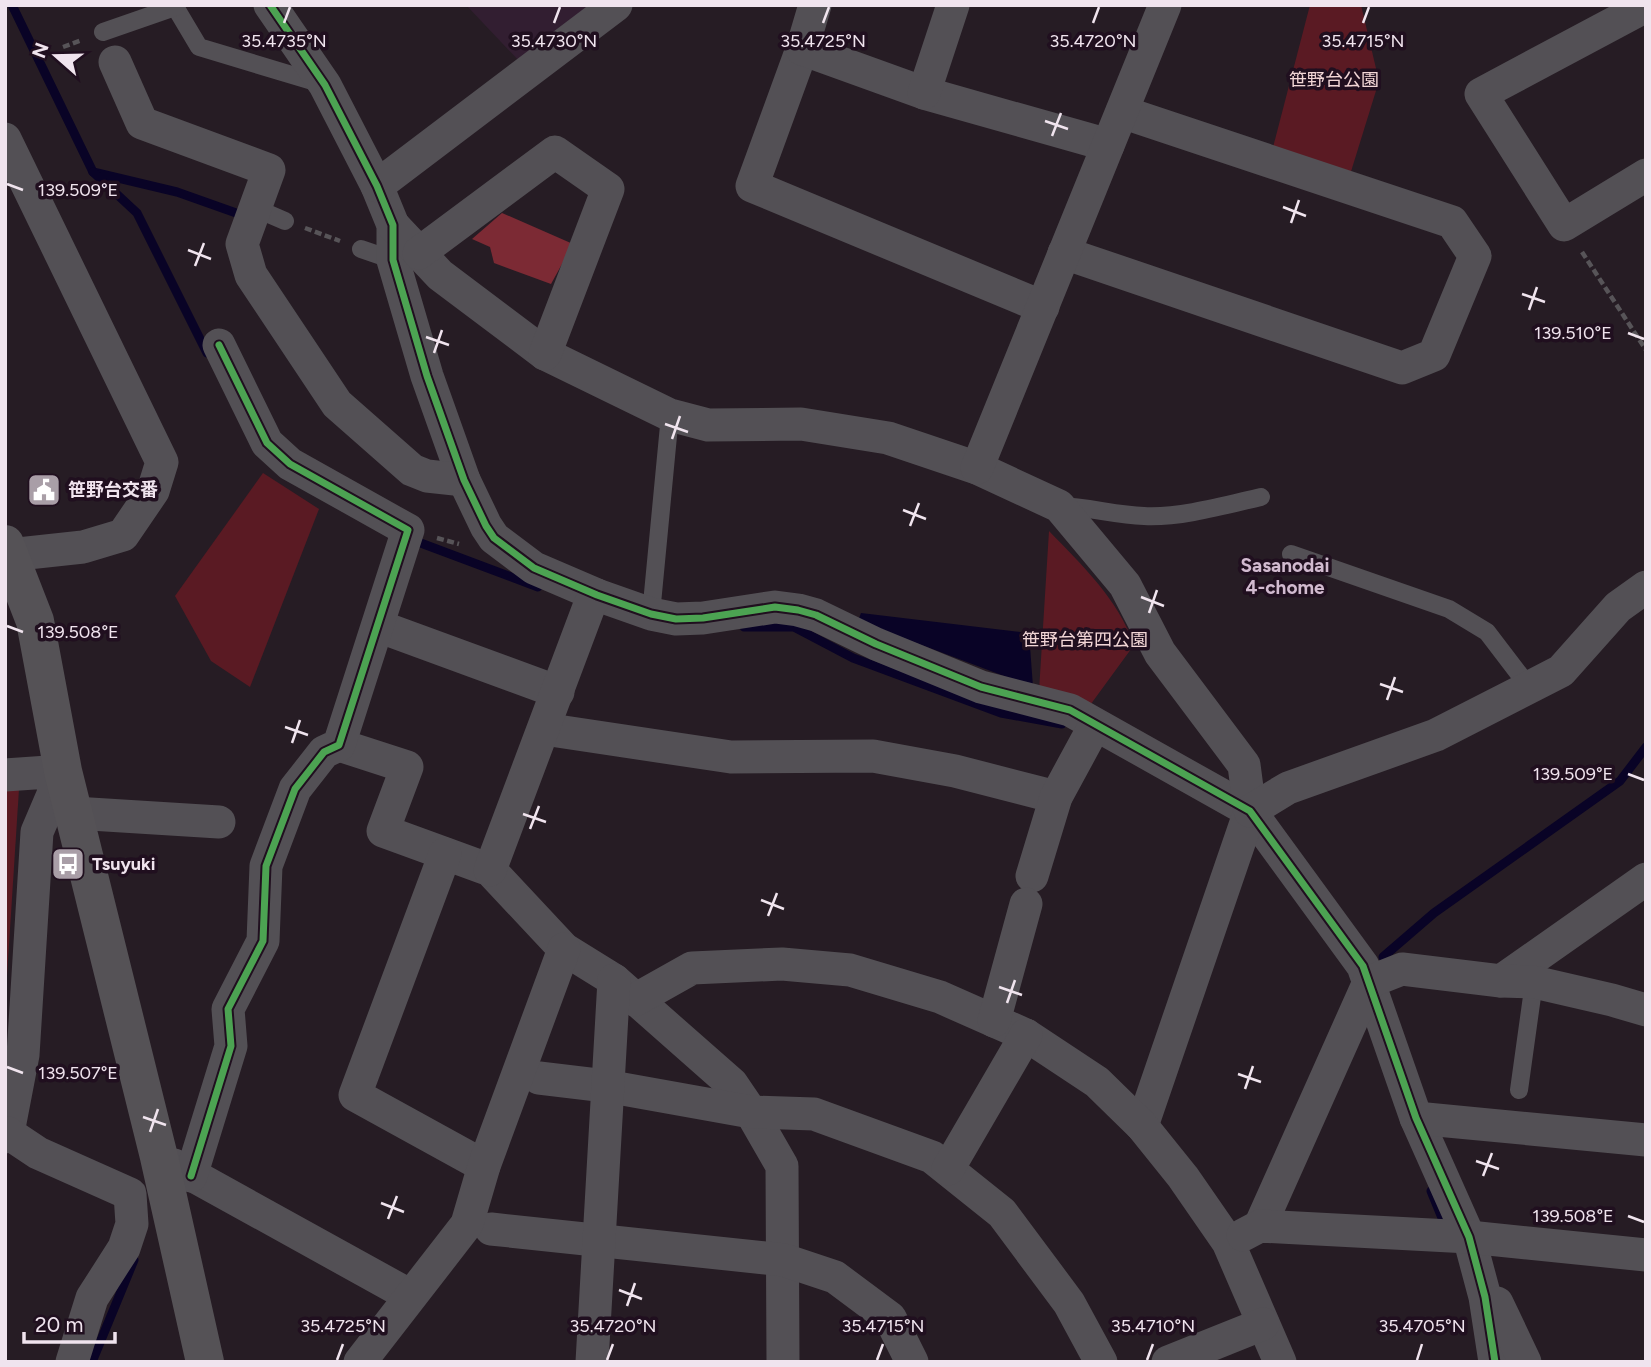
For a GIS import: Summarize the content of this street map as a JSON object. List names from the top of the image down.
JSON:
{
  "districts": ["Sasanodai 4-chome"],
  "parks": ["笹野台公園", "笹野台第四公園"],
  "places": {
    "public building": ["笹野台交番"],
    "bus stop": ["Tsuyuki"]
  },
  "scale_bar": "20 m",
  "north": "left",
  "coordinates": [
    "35.4735°N",
    "35.4730°N",
    "35.4725°N",
    "35.4720°N",
    "35.4715°N",
    "139.509°E",
    "139.510°E",
    "139.508°E",
    "139.507°E",
    "35.4710°N",
    "35.4705°N"
  ]
}
